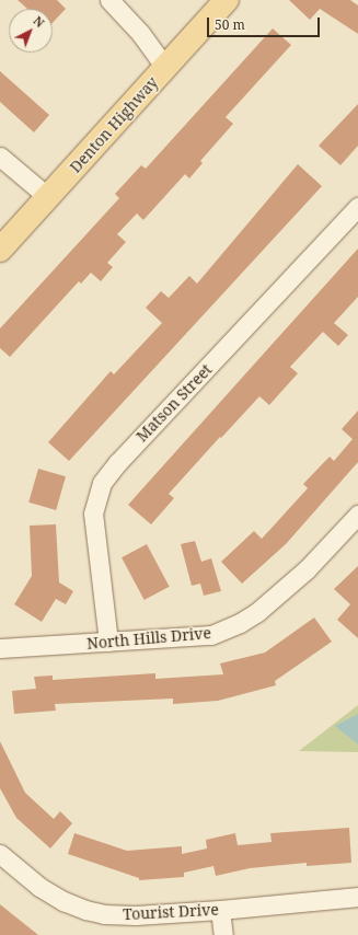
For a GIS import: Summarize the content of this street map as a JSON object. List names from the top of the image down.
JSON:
{
  "streets": {
    "main road": ["Denton Highway"],
    "street": ["Matson Street", "North Hills Drive", "Tourist Drive"]
  },
  "crossings": [
    ["Matson Street", "North Hills Drive"]
  ],
  "scale_bar": "50 m",
  "north": "top right"
}
